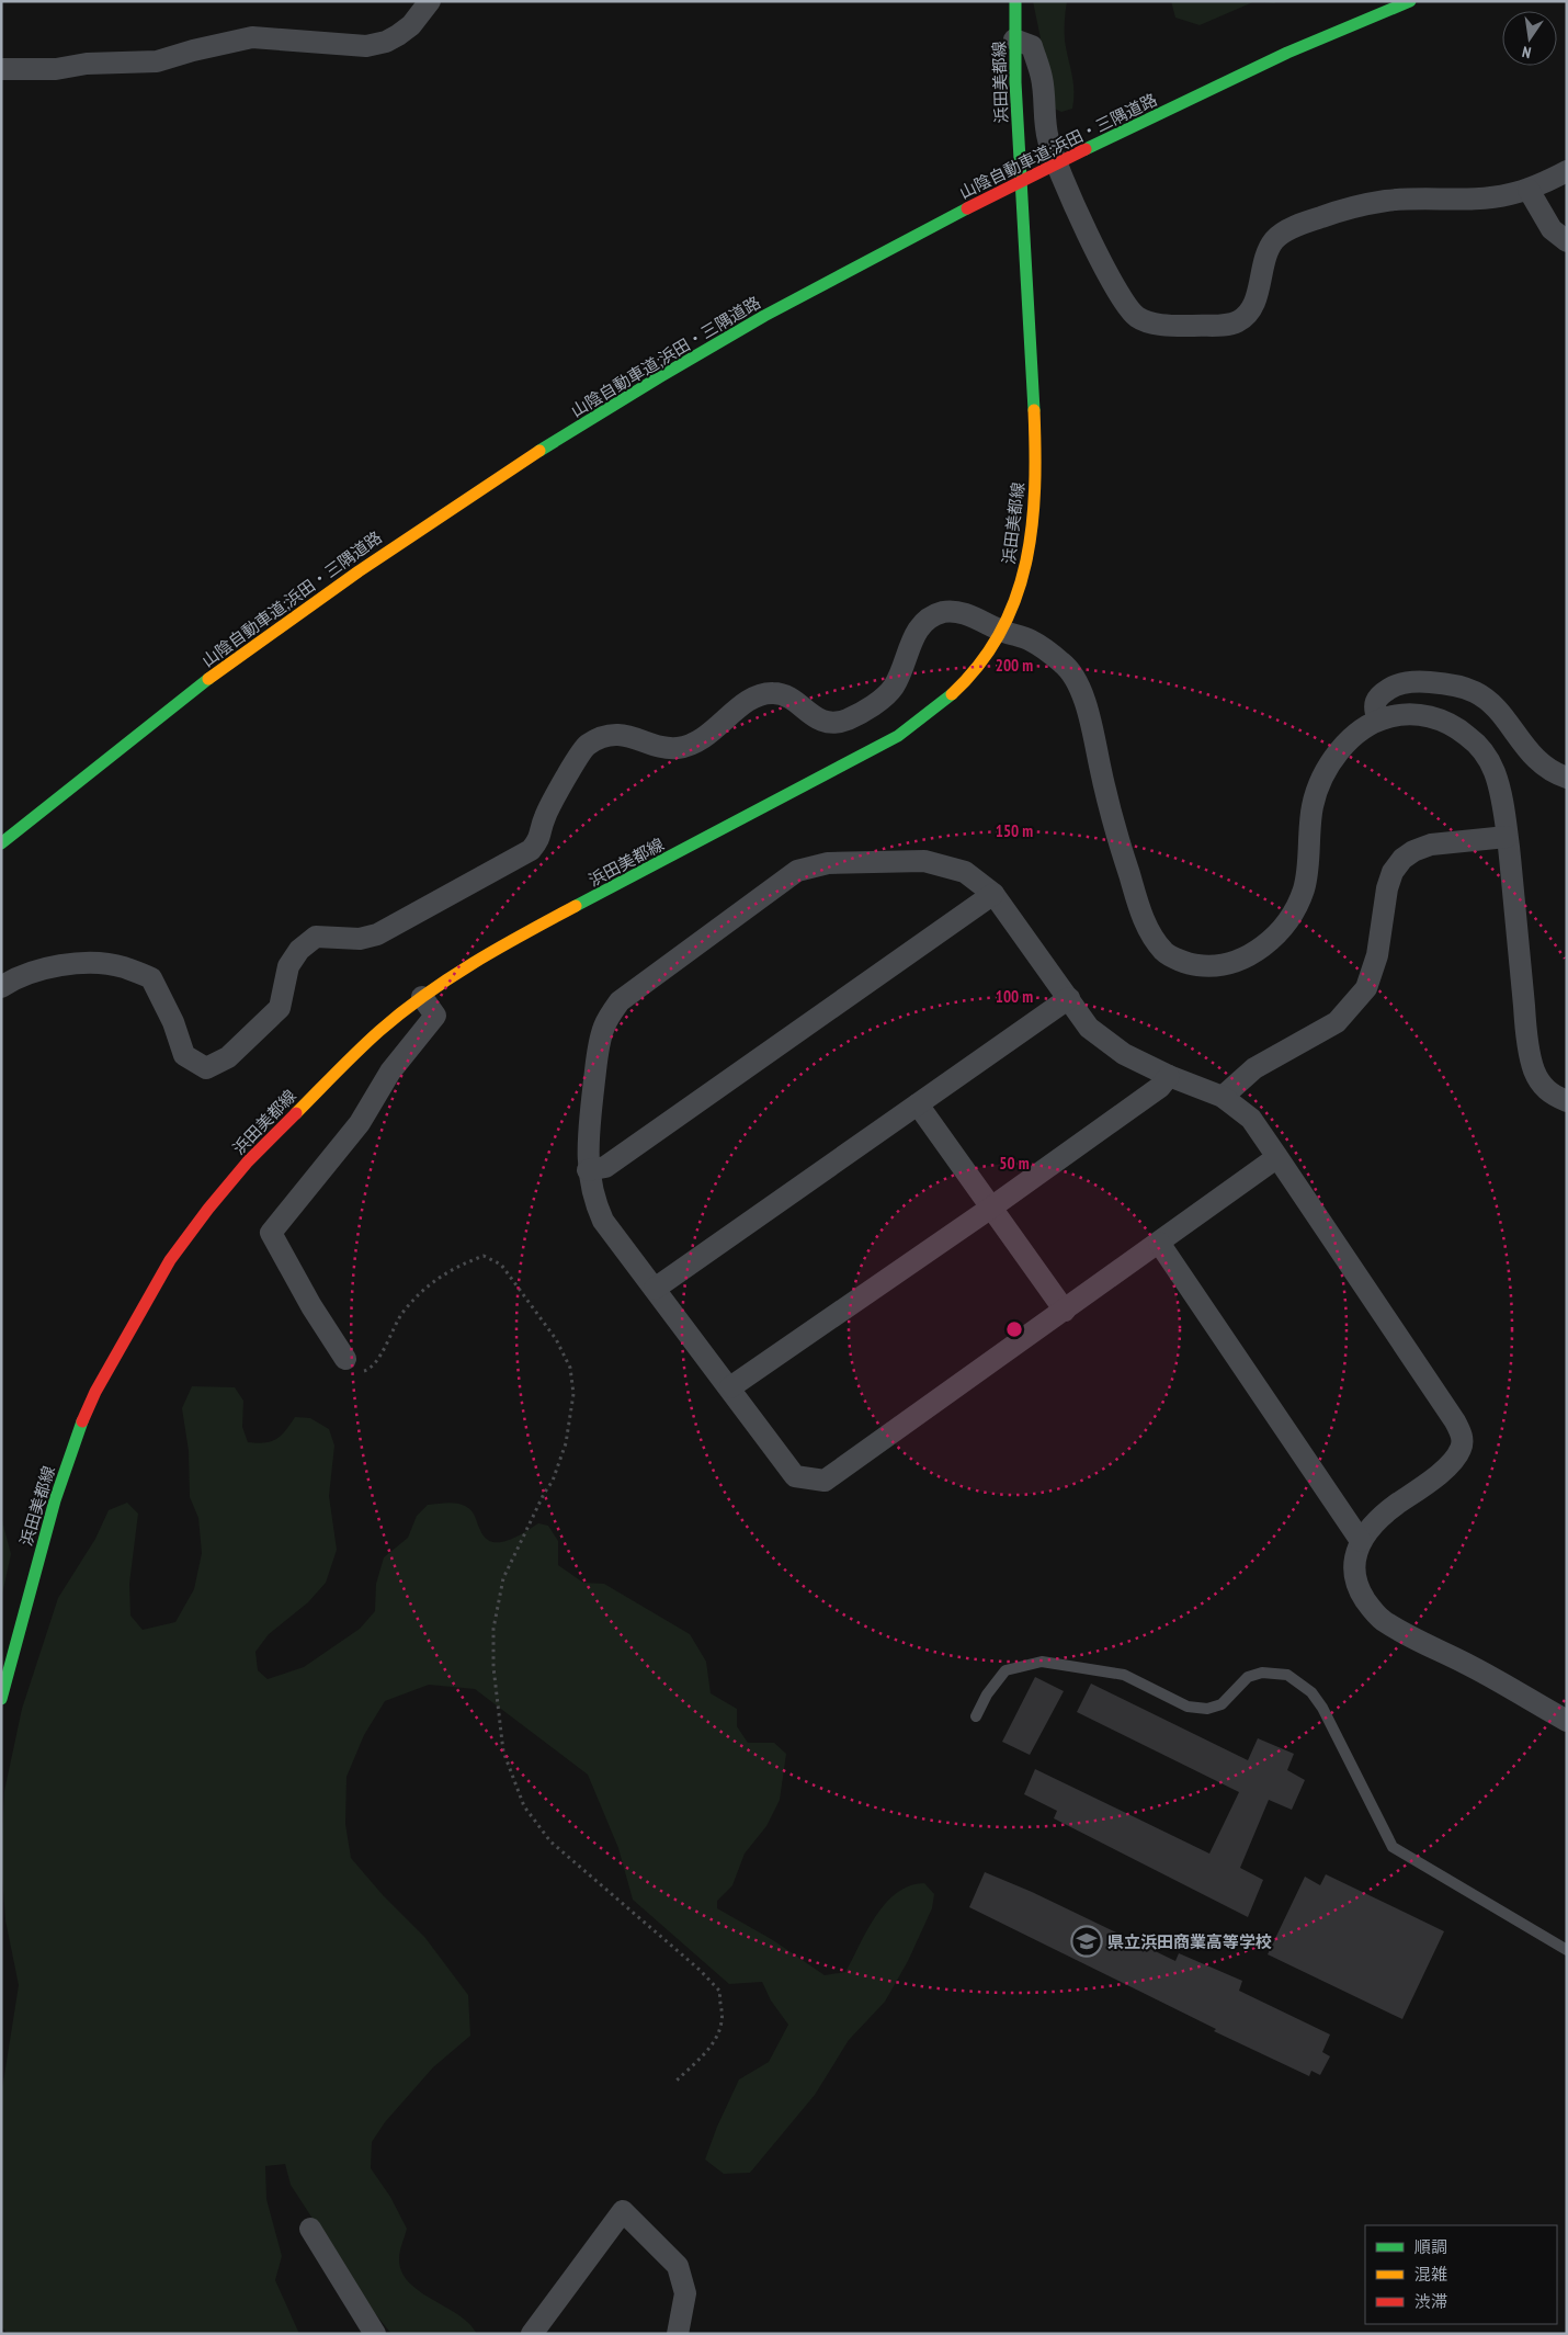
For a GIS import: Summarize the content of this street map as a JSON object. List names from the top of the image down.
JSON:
{
  "streets": {
    "main road": ["浜田美都線", "山陰自動車道;浜田・三隅道路"]
  },
  "places": {
    "school or university": ["県立浜田商業高等学校"]
  },
  "legend": ["順調", "混雑", "渋滞"],
  "north": "bottom",
  "rings": [
    "200 m",
    "150 m",
    "100 m",
    "50 m"
  ]
}
